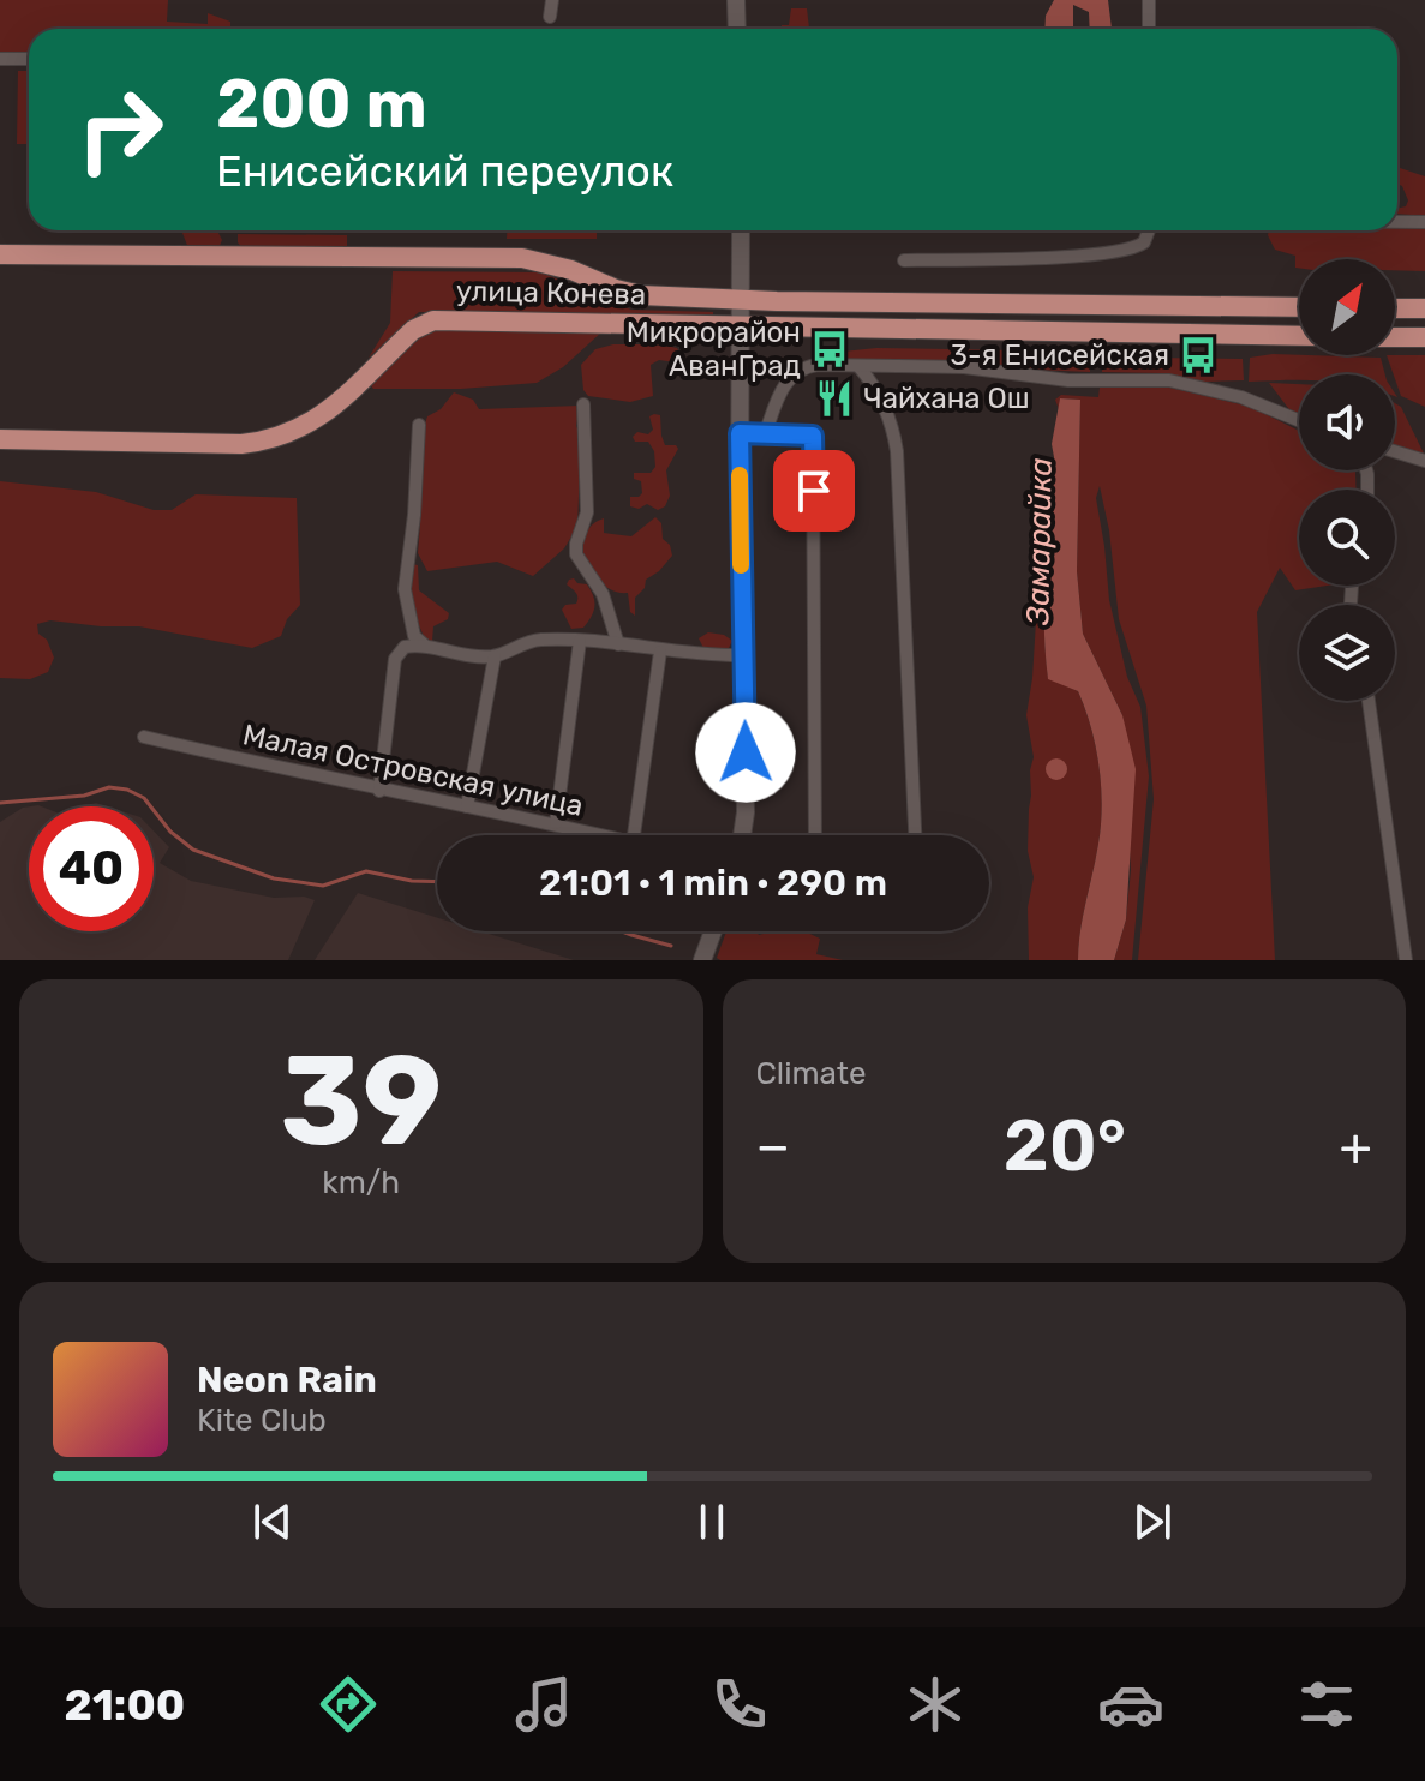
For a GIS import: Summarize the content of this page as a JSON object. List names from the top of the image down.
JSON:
{
  "streets": {
    "main road": ["улица Конева"],
    "street": ["Малая Островская улица"]
  },
  "water": ["Замарайка"],
  "places": {
    "bus stop": ["Микрорайон АванГрад", "3-я Енисейская"],
    "restaurant": ["Чайхана Ош"]
  },
  "north": "top right",
  "page": {
    "turn": ["200 m", "Енисейский переулок"],
    "limit": "40",
    "trip": "21:01 · 1 min · 290 m",
    "tile": [
      ["39", "km/h"],
      "Climate"
    ],
    "heat": ["−", "20°", "+"],
    "song": ["Neon Rain", "Kite Club"],
    "tabs": "21:00"
  }
}
